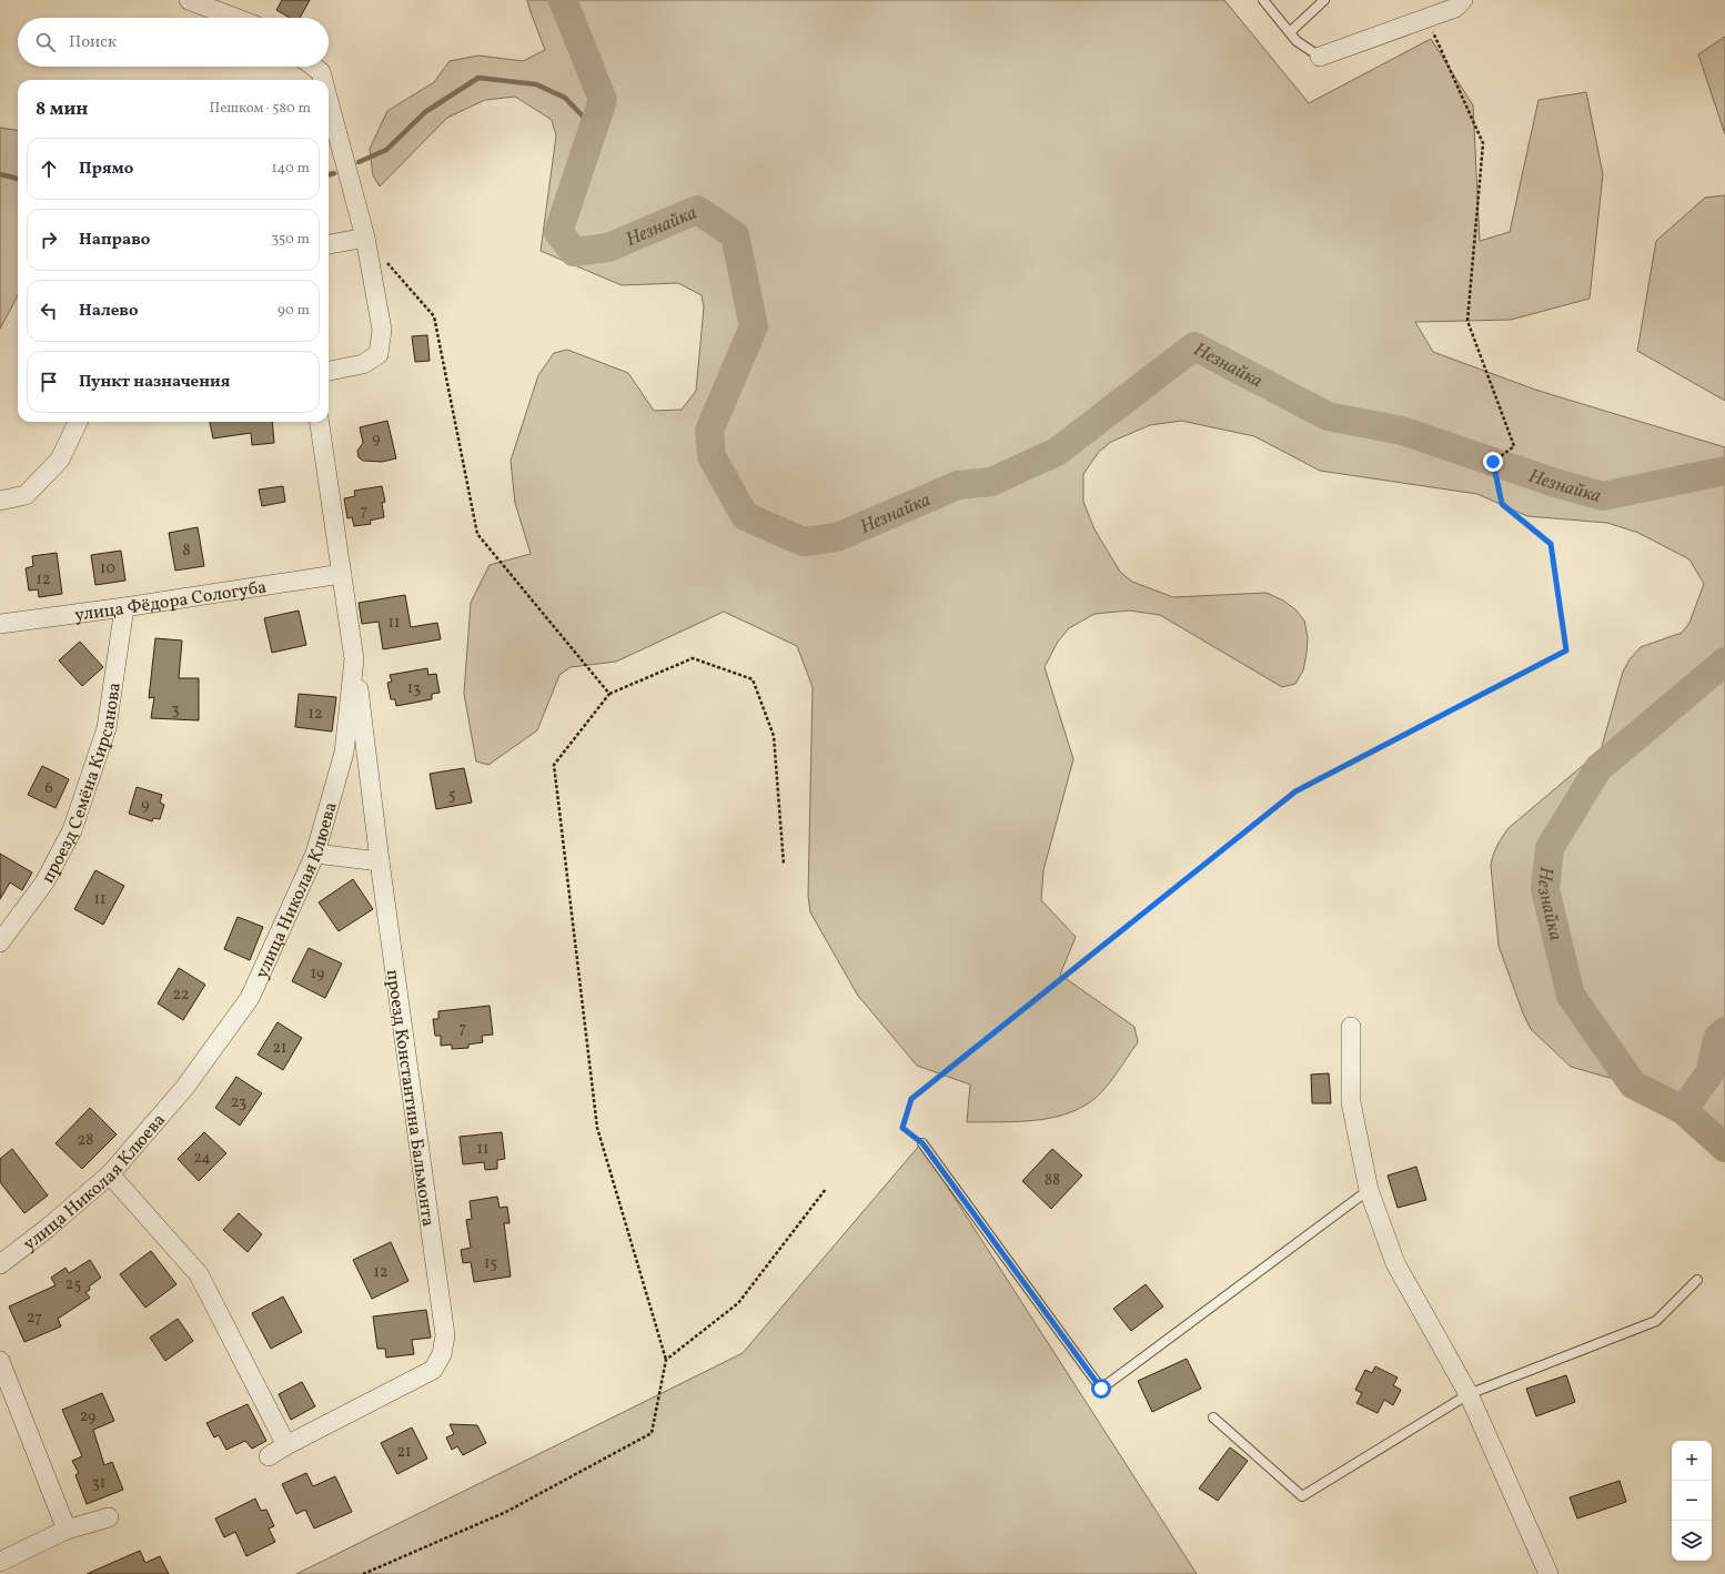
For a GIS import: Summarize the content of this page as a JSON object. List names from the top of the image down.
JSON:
{
  "streets": {
    "street": [
      "улица Фёдора Сологуба",
      "проезд Семёна Кирсанова",
      "улица Николая Клюева",
      "проезд Константина Бальмонта"
    ]
  },
  "crossings": [
    ["улица Фёдора Сологуба", "проезд Семёна Кирсанова"],
    ["улица Фёдора Сологуба", "улица Николая Клюева"],
    ["улица Николая Клюева", "проезд Константина Бальмонта"]
  ],
  "water": ["Незнайка"],
  "house_numbers": [
    "9",
    "7",
    "8",
    "10",
    "12",
    "11",
    "13",
    "3",
    "12",
    "6",
    "5",
    "9",
    "11",
    "19",
    "22",
    "7",
    "21",
    "23",
    "28",
    "11",
    "24",
    "88",
    "15",
    "12",
    "25",
    "27",
    "29",
    "21",
    "31"
  ],
  "page": {
    "search": "Поиск",
    "heading": ["8 мин", "Пешком · 580 m"],
    "list": [
      ["Прямо", "140 m"],
      ["Направо", "350 m"],
      ["Налево", "90 m"],
      "Пункт назначения"
    ],
    "map_buttons": ["+", "−"]
  }
}
